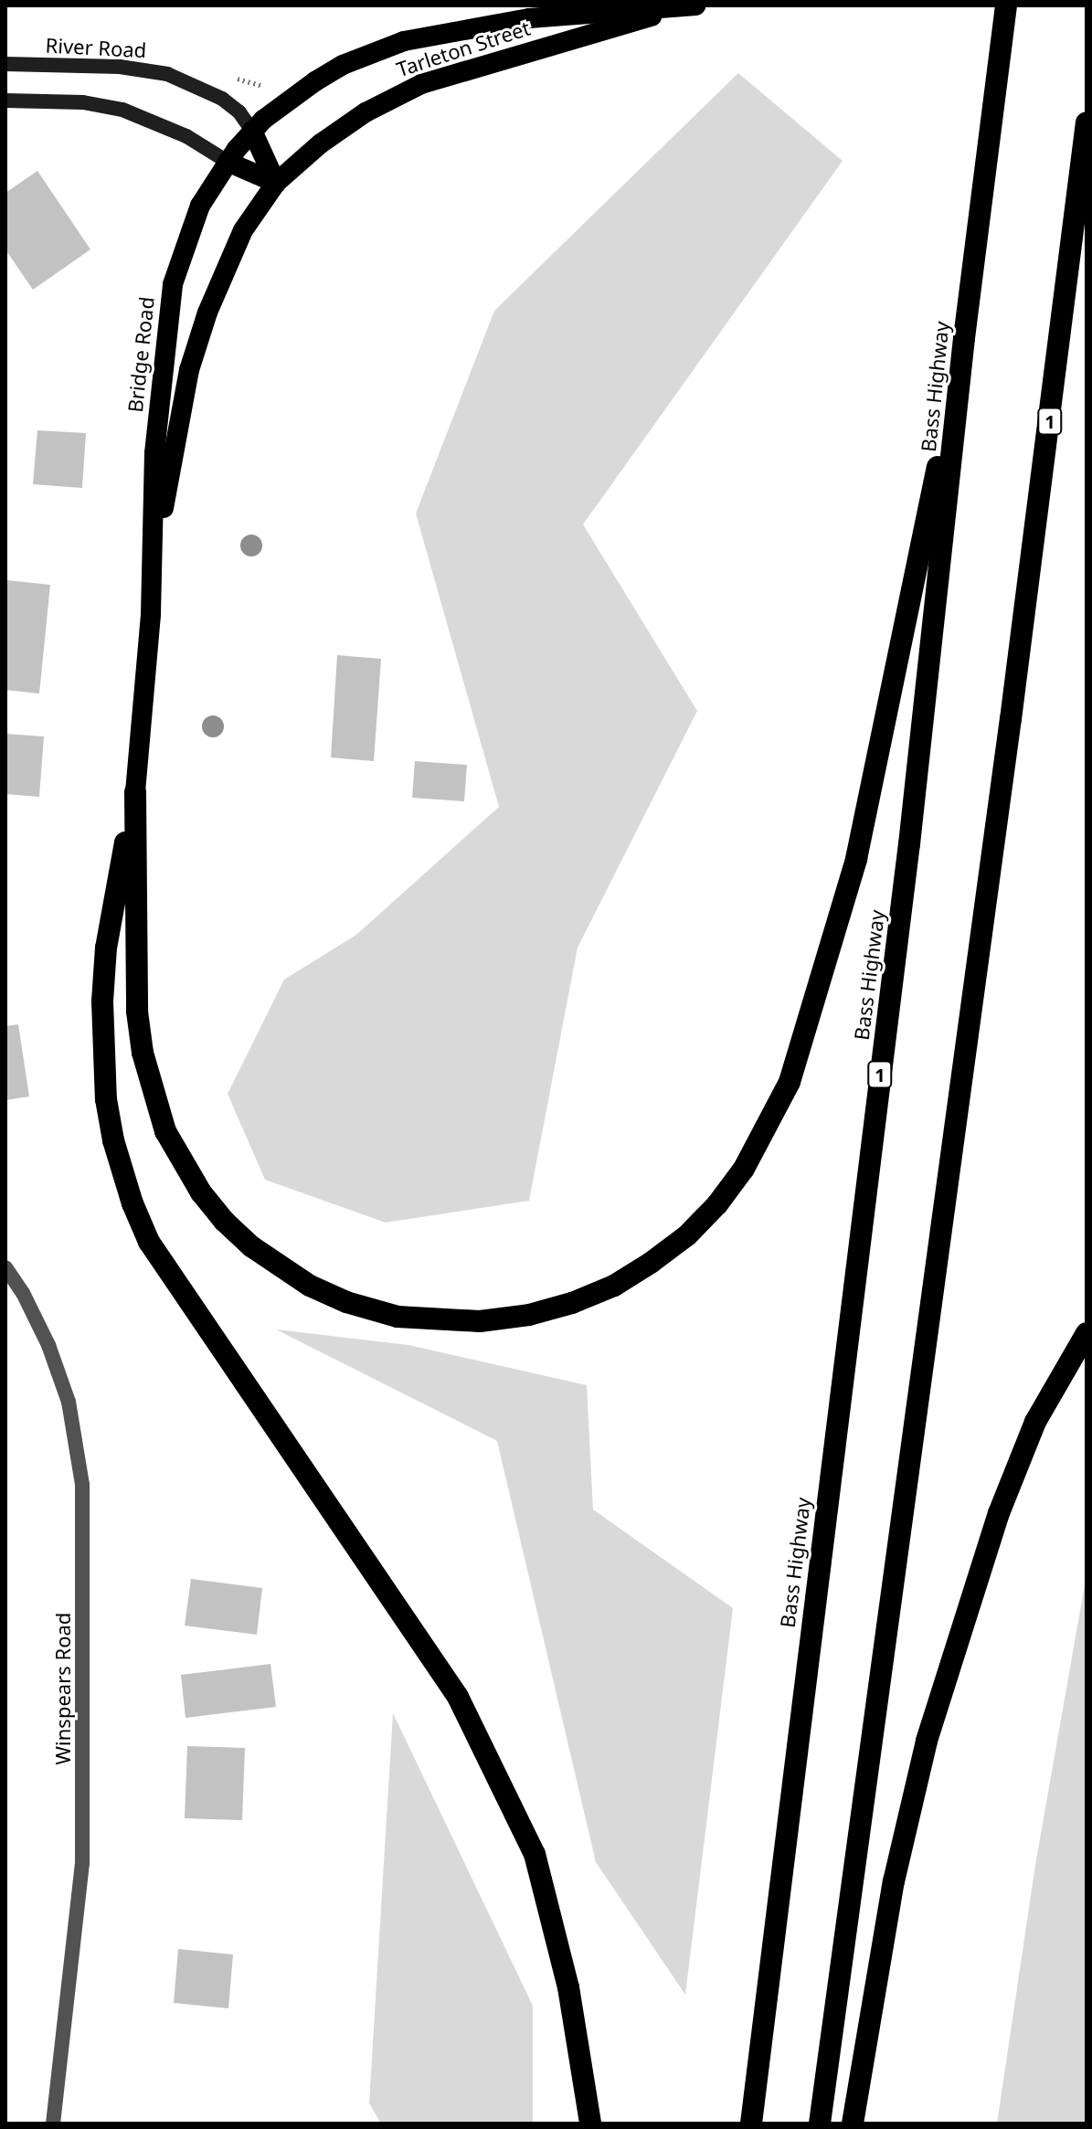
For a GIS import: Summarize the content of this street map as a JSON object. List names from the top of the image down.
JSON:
{
  "streets": {
    "highway": [
      "Tarleton Street",
      "Bridge Road",
      "Bass Highway",
      "1"
    ],
    "main road": ["River Road"],
    "street": ["Winspears Road"]
  },
  "crossings": [
    ["River Road", "Tarleton Street"],
    ["Tarleton Street", "Bridge Road"]
  ]
}
